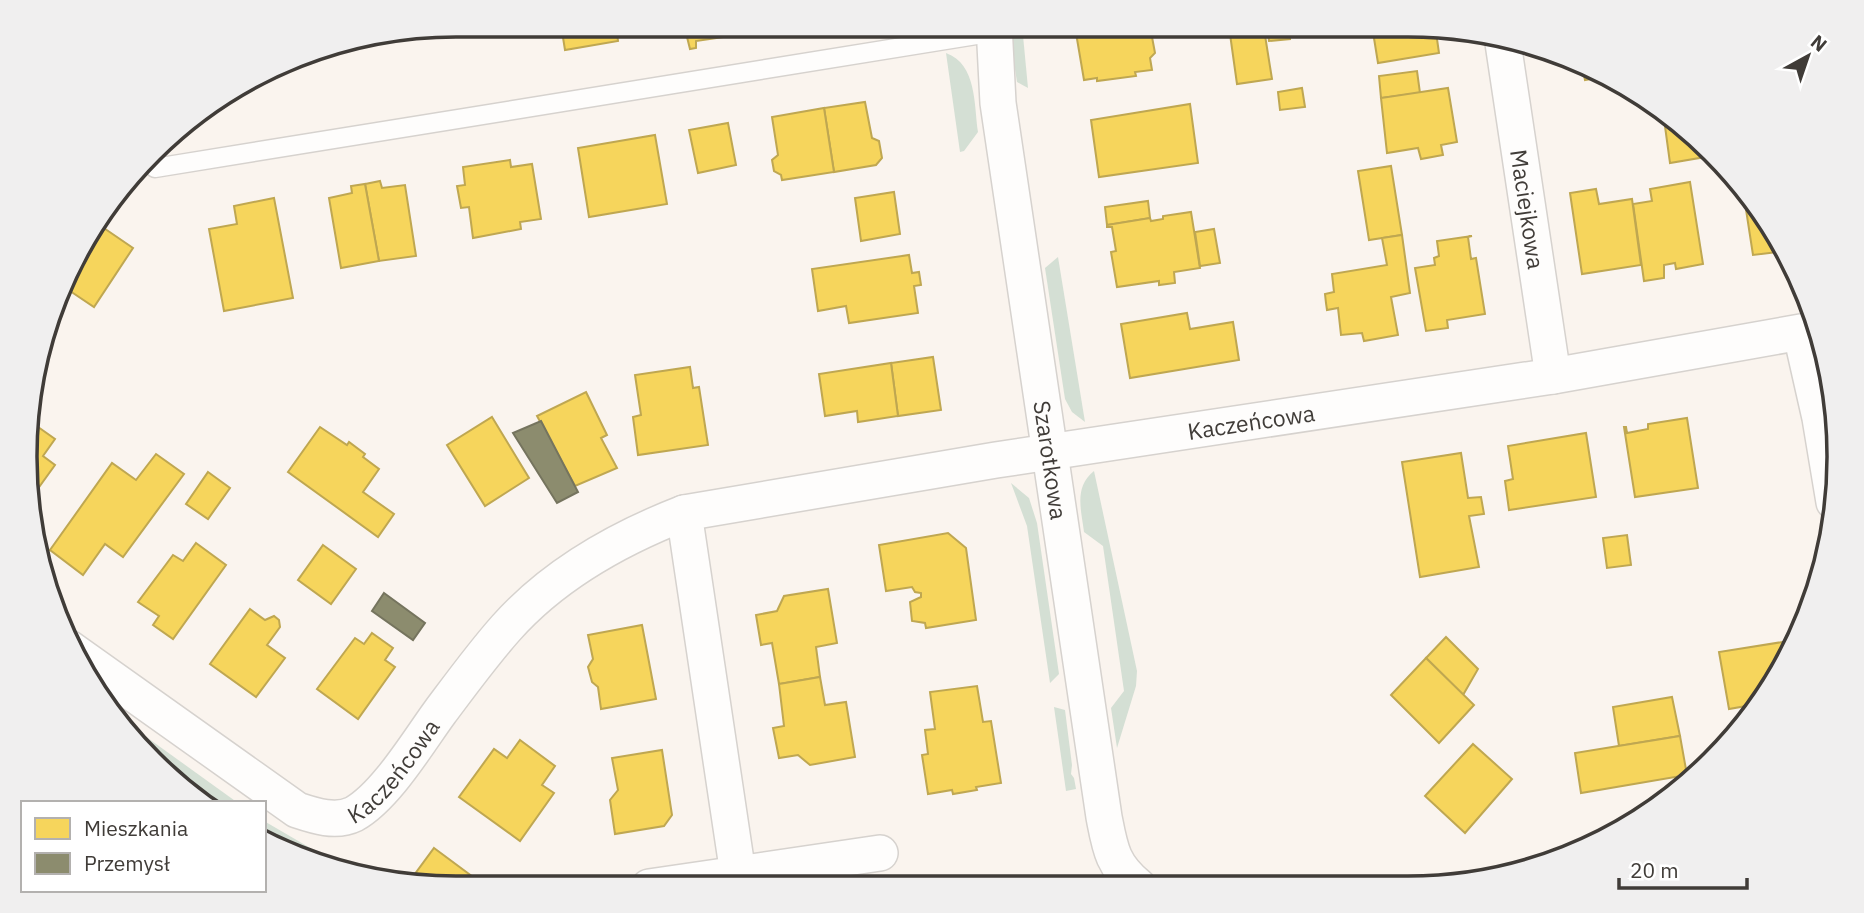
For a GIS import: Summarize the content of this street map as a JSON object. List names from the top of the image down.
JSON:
{
  "streets": {
    "street": ["Maciejkowa", "Kaczeńcowa", "Szarotkowa"]
  },
  "crossings": [
    ["Maciejkowa", "Kaczeńcowa"],
    ["Kaczeńcowa", "Szarotkowa"]
  ],
  "legend": ["Mieszkania", "Przemysł"],
  "scale_bar": "20 m",
  "north": "top right"
}
